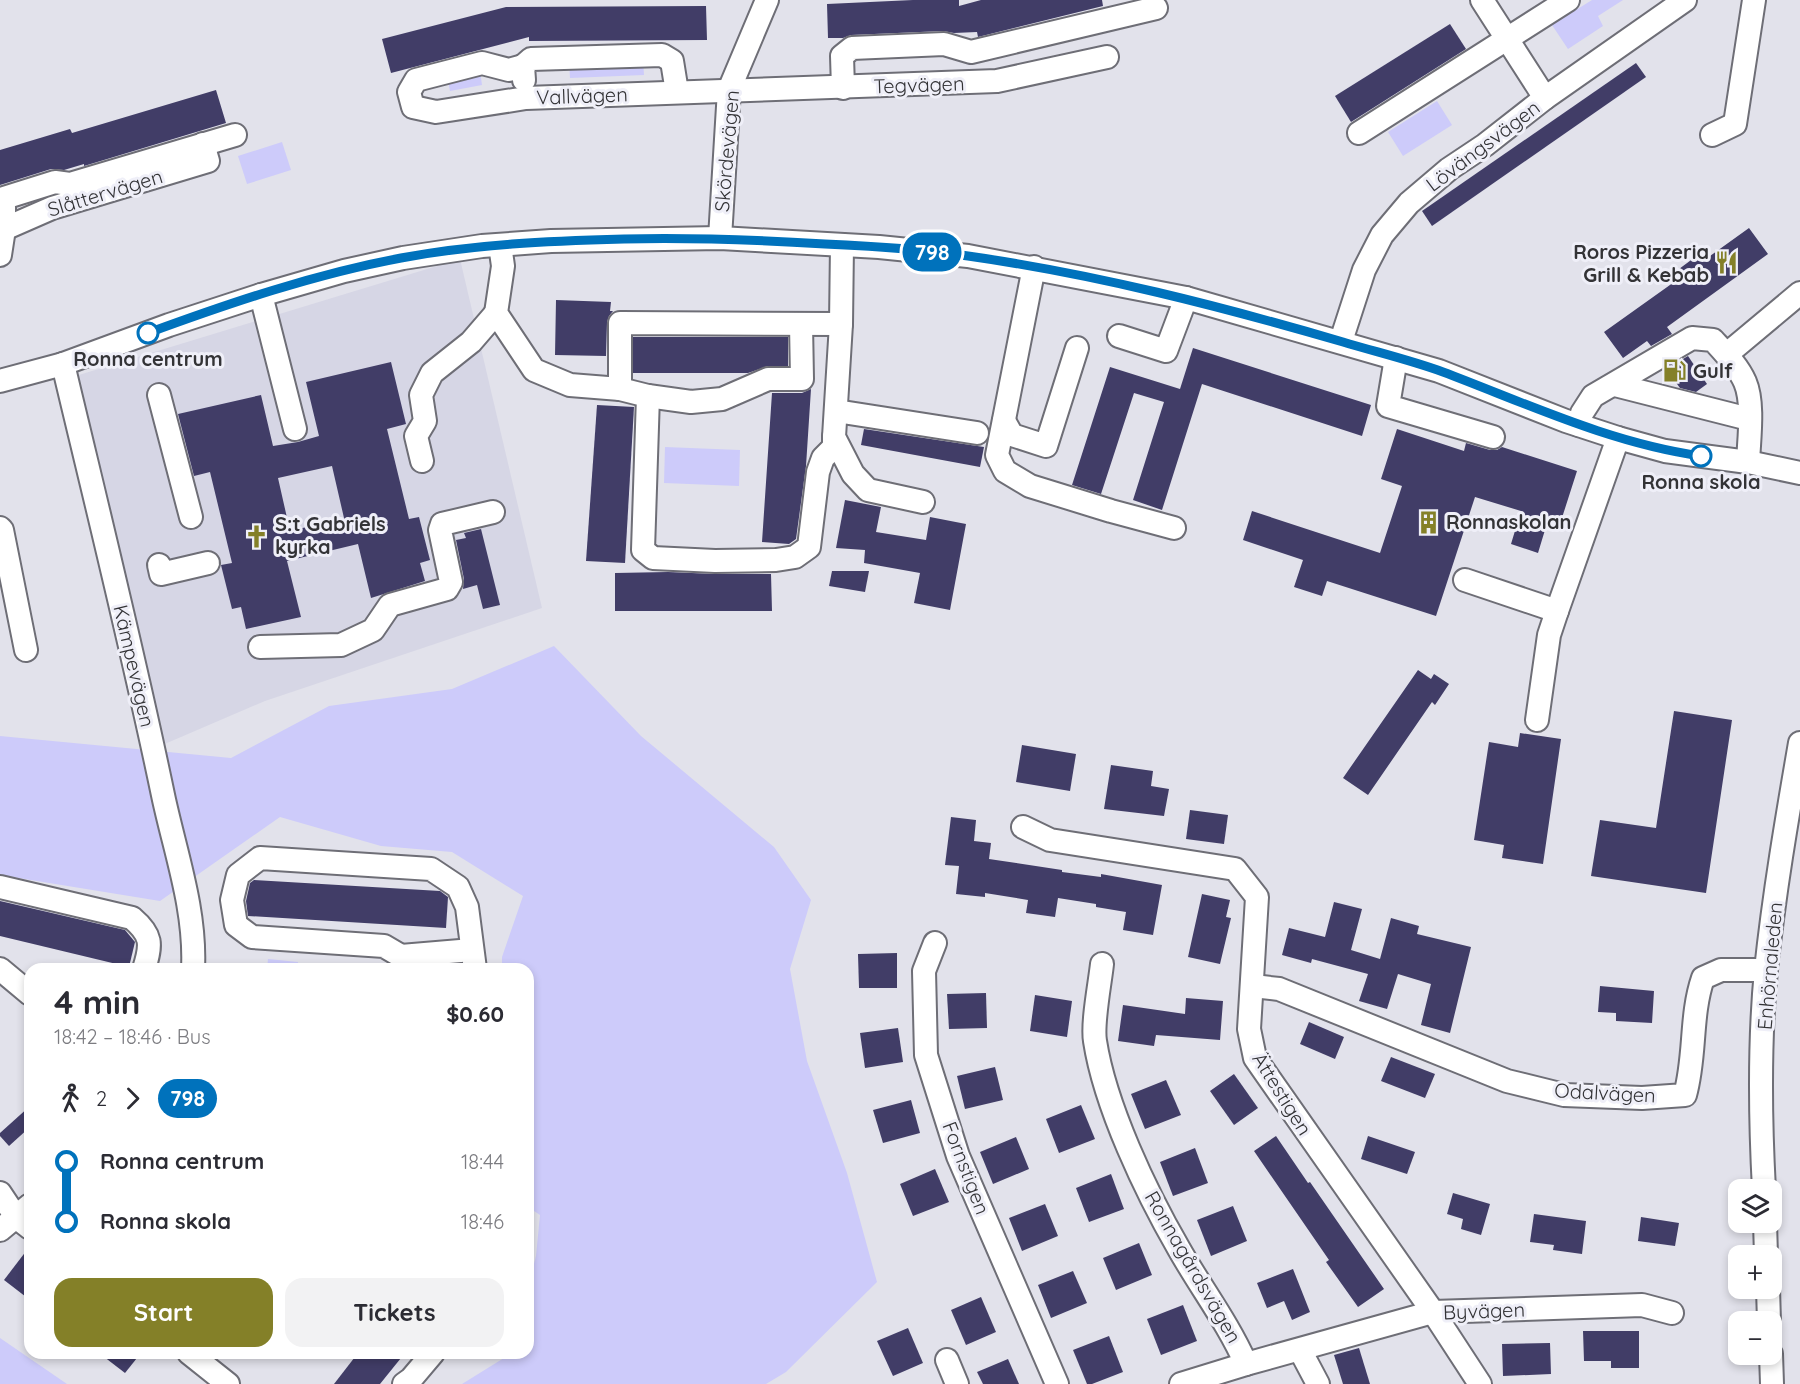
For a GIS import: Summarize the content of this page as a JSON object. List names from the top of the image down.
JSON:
{
  "streets": {
    "street": [
      "Tegvägen",
      "Vallvägen",
      "Lövängsvägen",
      "Skördevägen",
      "Slåttervägen",
      "Kämpevägen",
      "Enhörnaleden",
      "Odalvägen",
      "Ättestigen",
      "Fornstigen",
      "Ronnagårdsvägen",
      "Byvägen"
    ]
  },
  "crossings": [
    ["Tegvägen", "Vallvägen"],
    ["Tegvägen", "Skördevägen"],
    ["Vallvägen", "Skördevägen"],
    ["Enhörnaleden", "Odalvägen"],
    ["Odalvägen", "Ättestigen"],
    ["Ättestigen", "Byvägen"],
    ["Ronnagårdsvägen", "Byvägen"]
  ],
  "places": {
    "restaurant": ["Roros Pizzeria Grill & Kebab"],
    "other": ["Ronna centrum", "Ronna skola"],
    "fuel station": ["Gulf"],
    "building": ["Ronnaskolan"],
    "church": ["S:t Gabriels kyrka"]
  },
  "lines": ["bus line 798"],
  "page": {
    "on_map": "798",
    "heading": ["4 min", "18:42 – 18:46 · Bus", "$0.60"],
    "legs": ["2", "798"],
    "list": [
      {
        "name": "Ronna centrum",
        "value": "18:44"
      },
      {
        "name": "Ronna skola",
        "value": "18:46"
      }
    ],
    "map_buttons": ["+", "−"],
    "buttons": ["Start", "Tickets"]
  }
}
